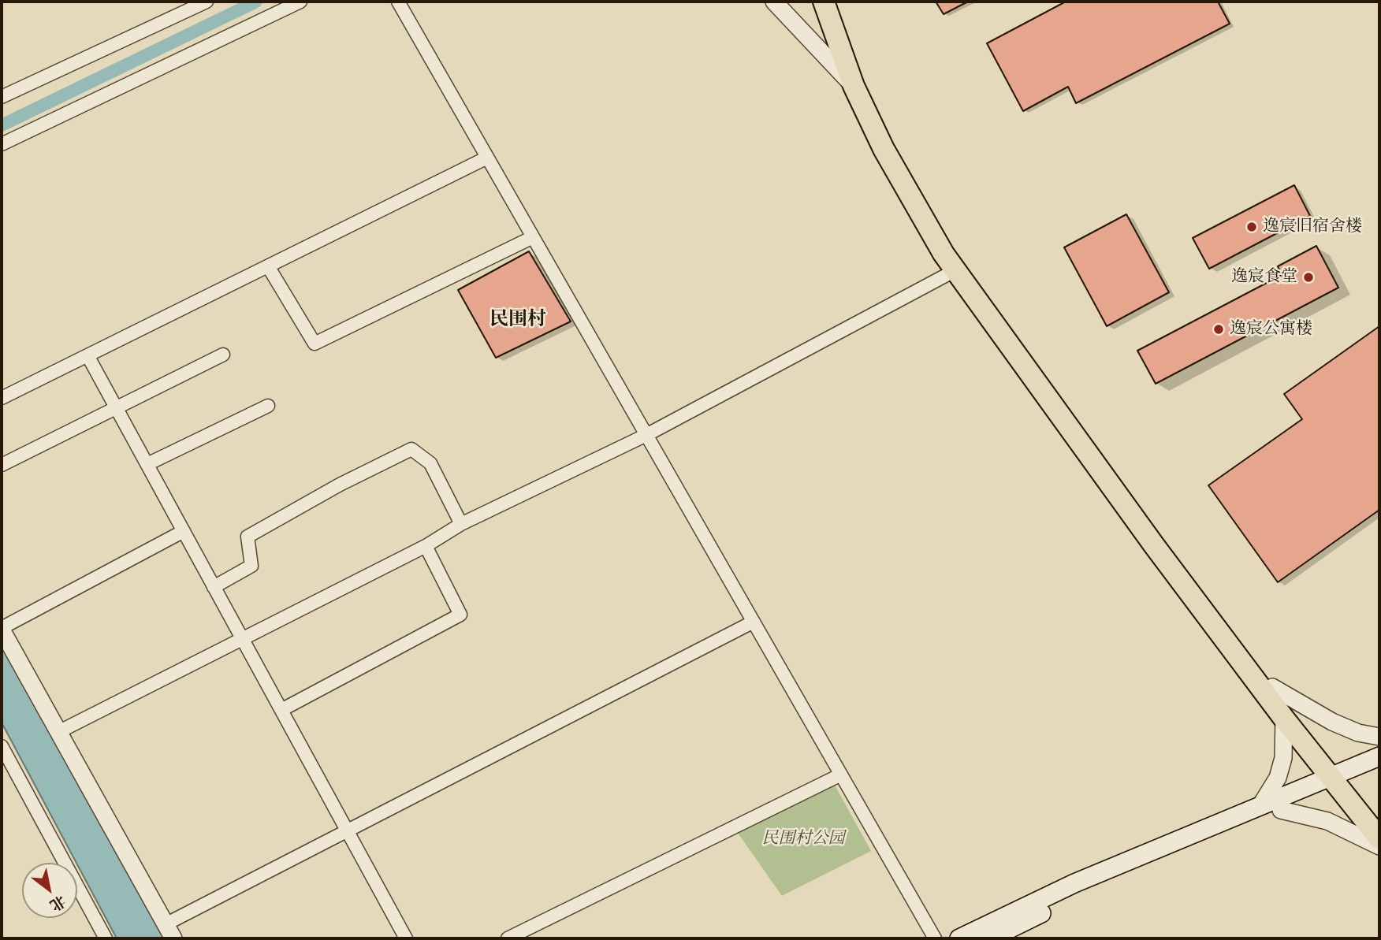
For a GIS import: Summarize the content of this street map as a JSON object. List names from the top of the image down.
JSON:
{
  "districts": ["民围村"],
  "parks": ["民围村公园"],
  "places": ["逸宸旧宿舍楼", "逸宸食堂", "逸宸公寓楼"],
  "north": "bottom right"
}
